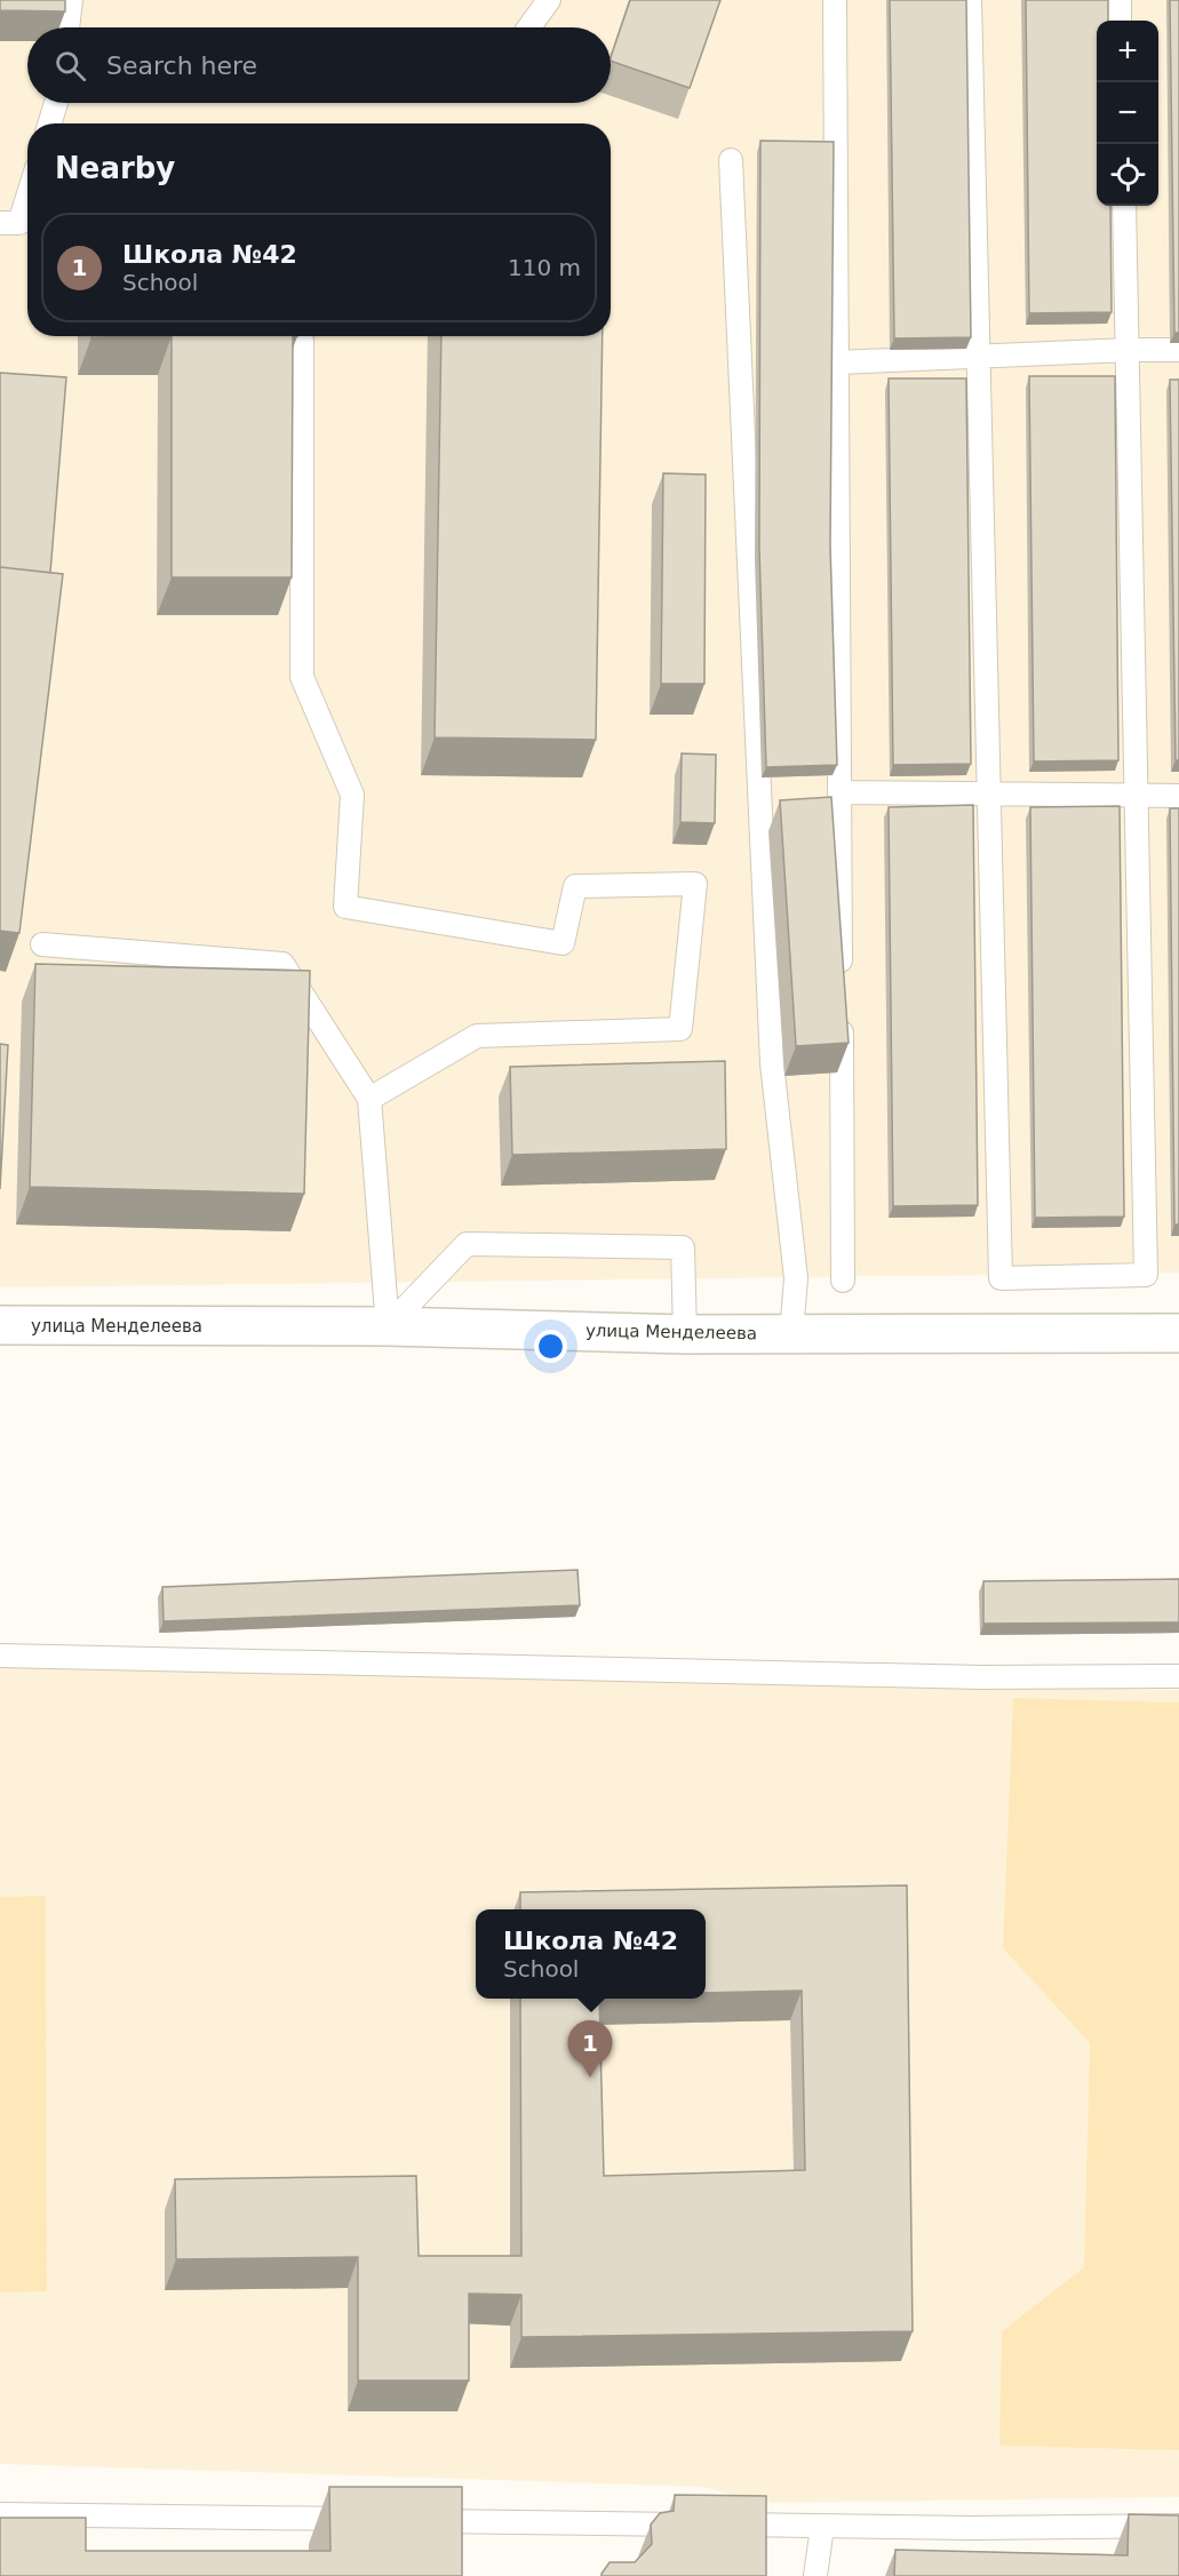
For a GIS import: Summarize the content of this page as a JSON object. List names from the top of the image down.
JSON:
{
  "streets": {
    "street": ["улица Менделеева"]
  },
  "page": {
    "map_buttons": ["+", "−"],
    "search": "Search here",
    "heading": "Nearby",
    "list": [
      {
        "mark": "1",
        "name": "Школа №42",
        "note": "School",
        "value": "110 m"
      }
    ],
    "popup": ["Школа №42", "School"],
    "pins": "1"
  }
}
